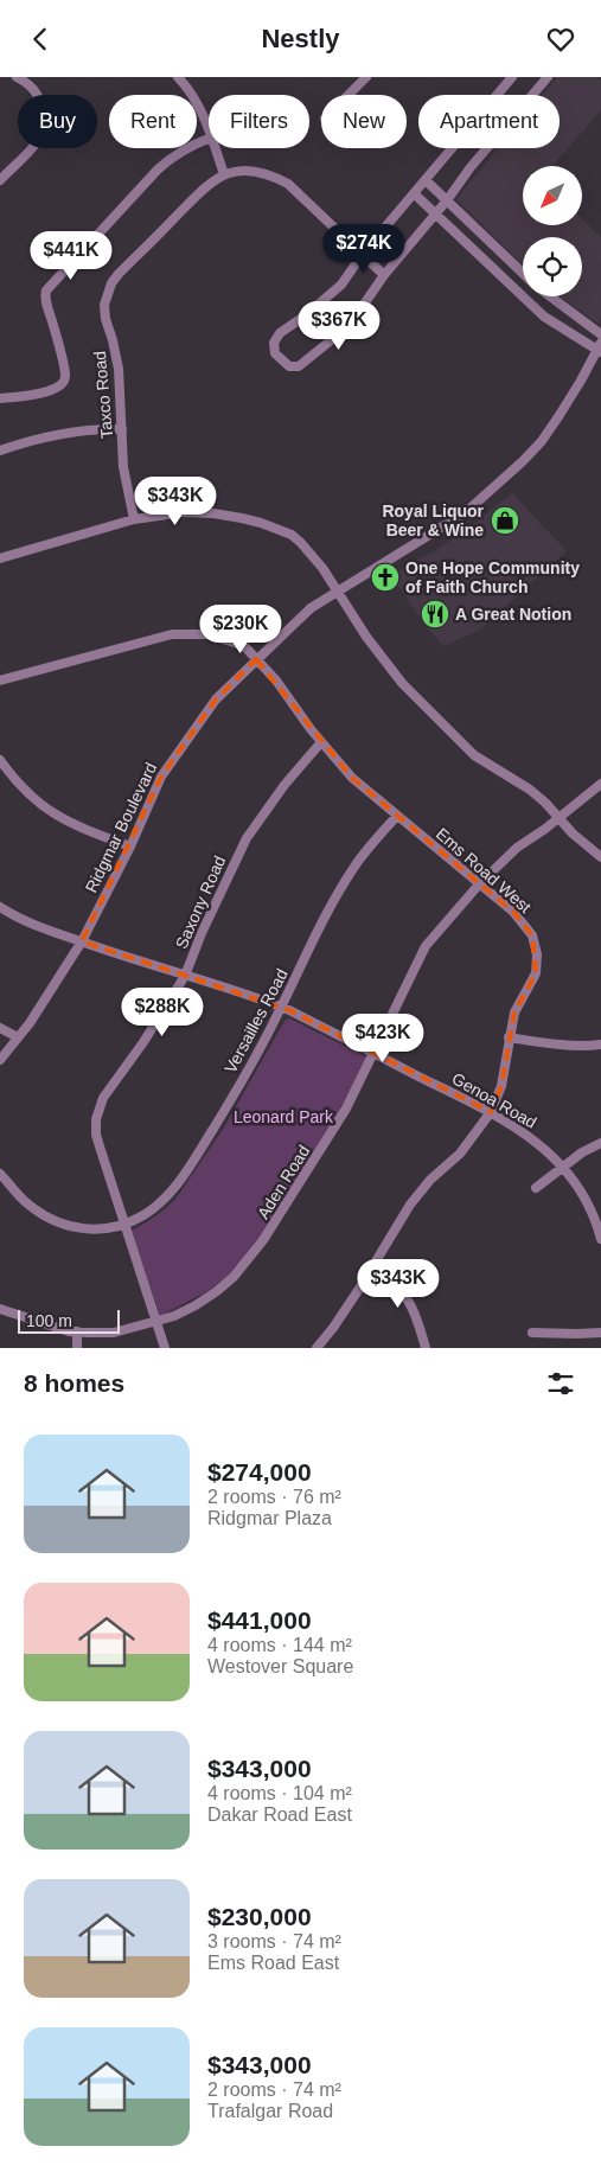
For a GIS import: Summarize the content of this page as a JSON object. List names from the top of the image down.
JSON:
{
  "streets": {
    "street": [
      "Taxco Road",
      "Ridgmar Boulevard",
      "Ems Road West",
      "Saxony Road",
      "Versailles Road",
      "Genoa Road",
      "Aden Road"
    ]
  },
  "crossings": [
    ["Ridgmar Boulevard", "Ems Road West"],
    ["Ridgmar Boulevard", "Genoa Road"],
    ["Ems Road West", "Saxony Road"],
    ["Ems Road West", "Versailles Road"],
    ["Ems Road West", "Genoa Road"],
    ["Ems Road West", "Aden Road"],
    ["Saxony Road", "Versailles Road"],
    ["Saxony Road", "Genoa Road"],
    ["Saxony Road", "Aden Road"],
    ["Versailles Road", "Genoa Road"],
    ["Genoa Road", "Aden Road"]
  ],
  "parks": ["Leonard Park"],
  "places": {
    "shop": ["Royal Liquor Beer & Wine"],
    "church": ["One Hope Community of Faith Church"],
    "restaurant": ["A Great Notion"]
  },
  "scale_bar": "100 m",
  "north": "bottom left",
  "page": {
    "header": "Nestly",
    "chip": [
      "Buy",
      "Rent",
      "Filters",
      "New",
      "Apartment"
    ],
    "price": [
      "$274K",
      "$441K",
      "$367K",
      "$343K",
      "$230K",
      "$288K",
      "$423K",
      "$343K"
    ],
    "scale": "100 m",
    "heading": "8 homes",
    "list": [
      {
        "name": "$274,000",
        "note": "2 rooms · 76 m² · Ridgmar Plaza"
      },
      {
        "name": "$441,000",
        "note": "4 rooms · 144 m² · Westover Square"
      },
      {
        "name": "$343,000",
        "note": "4 rooms · 104 m² · Dakar Road East"
      },
      {
        "name": "$230,000",
        "note": "3 rooms · 74 m² · Ems Road East"
      },
      {
        "name": "$343,000",
        "note": "2 rooms · 74 m² · Trafalgar Road"
      }
    ]
  }
}
